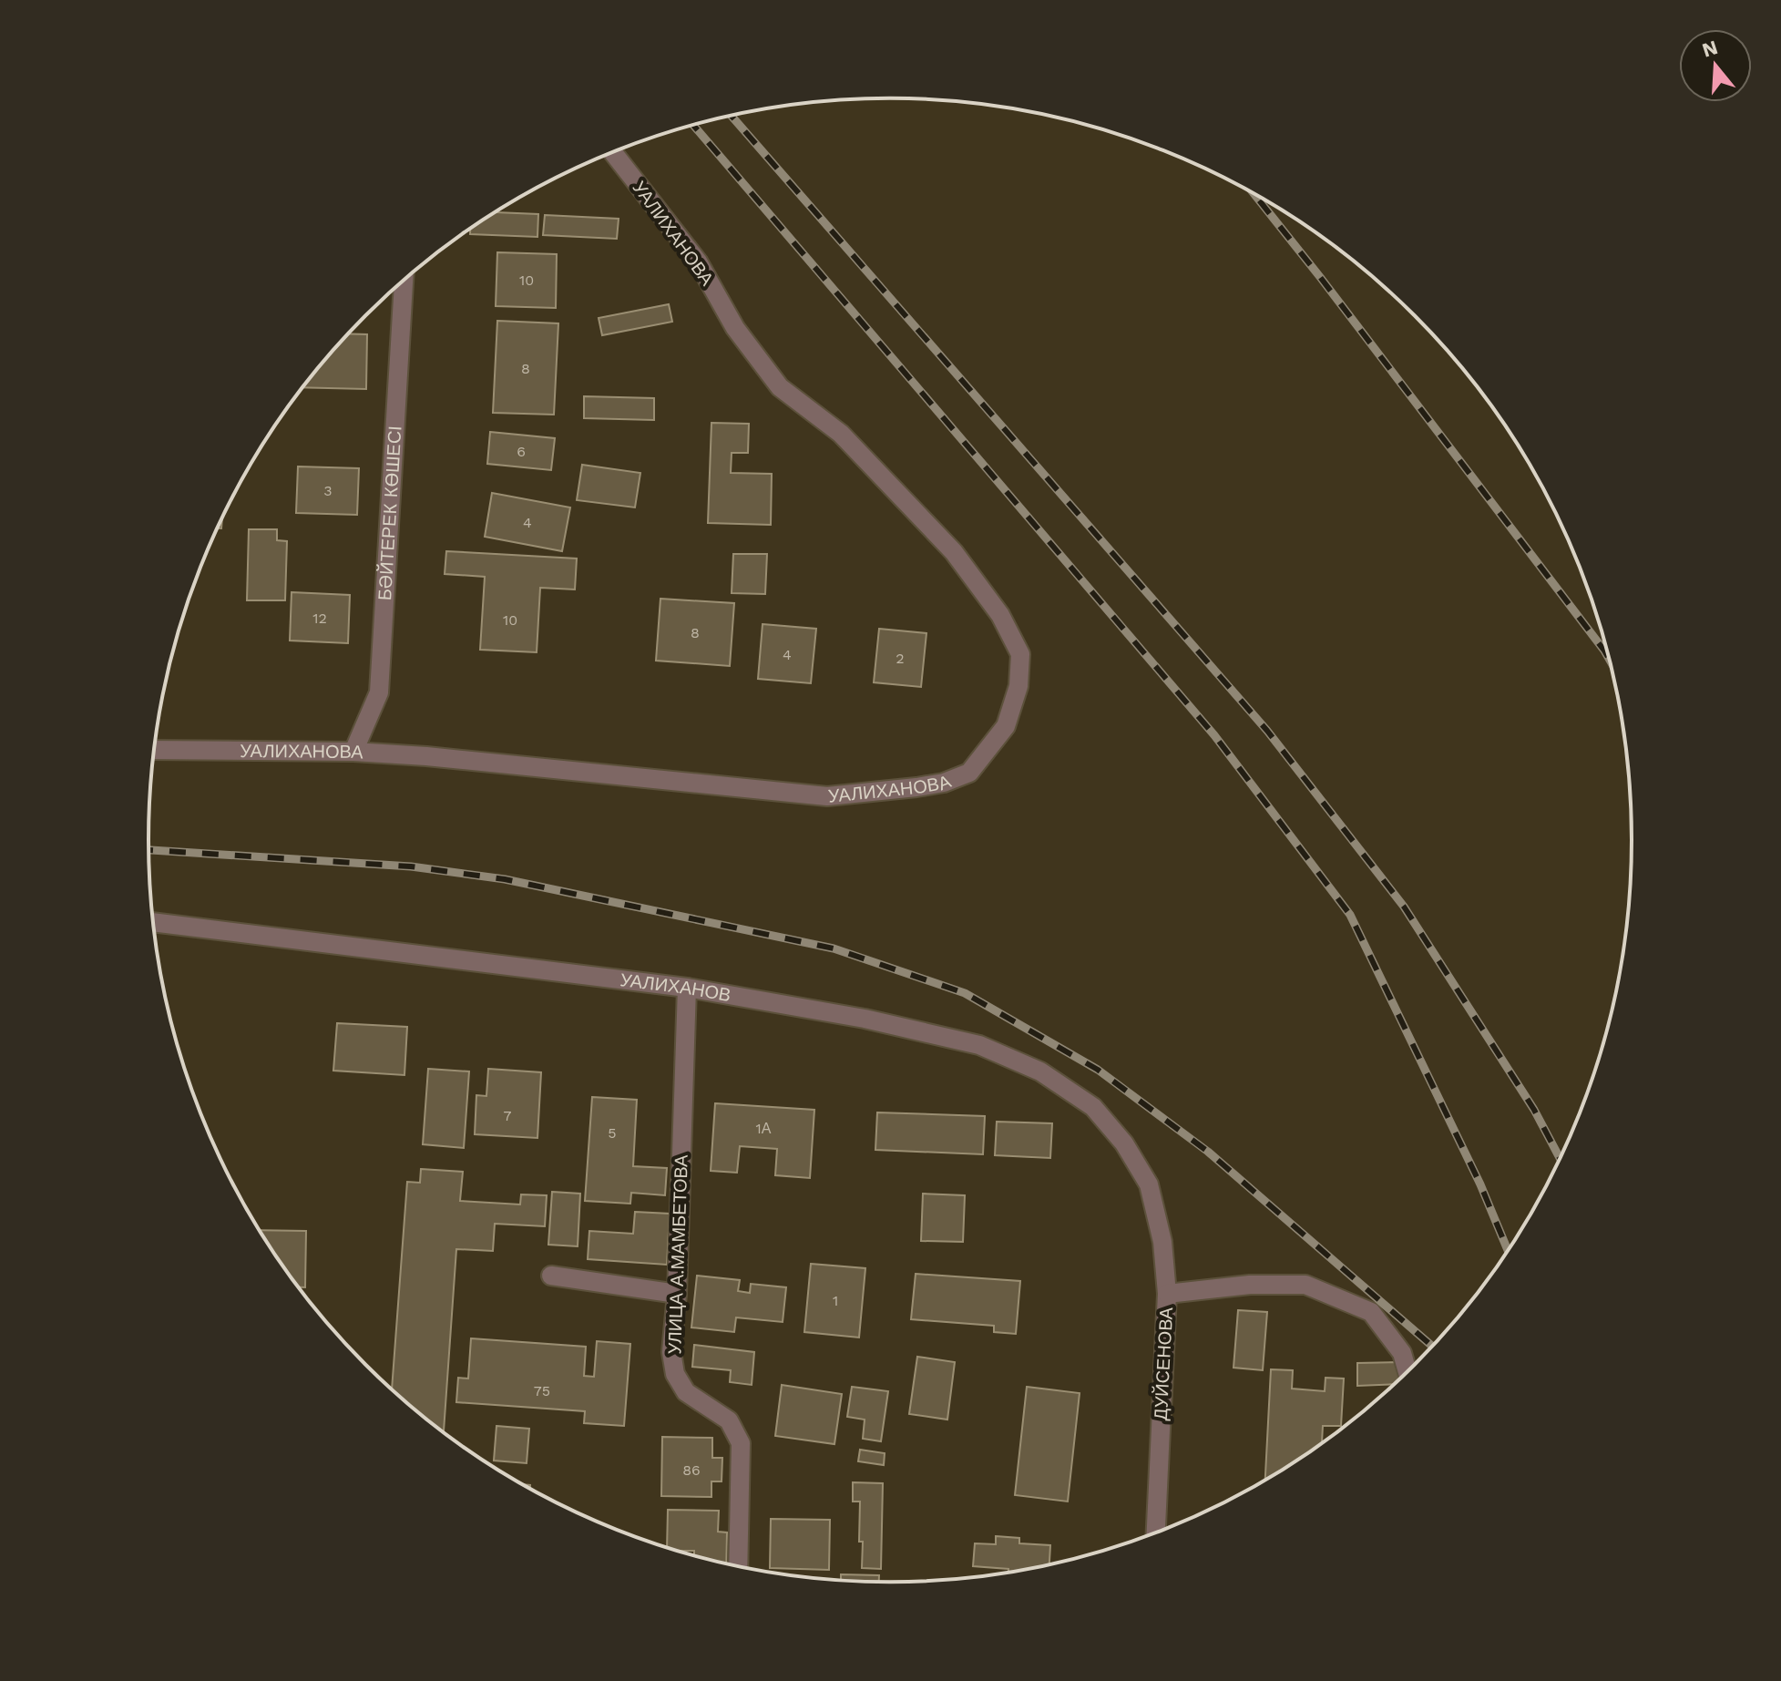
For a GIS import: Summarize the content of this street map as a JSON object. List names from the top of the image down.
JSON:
{
  "streets": {
    "street": [
      "УАЛИХАНОВА",
      "БӘЙТЕРЕК КӨШЕСІ",
      "УАЛИХАНОВ",
      "УЛИЦА А.МАМБЕТОВА",
      "ДУЙСЕНОВА"
    ]
  },
  "crossings": [
    ["УАЛИХАНОВА", "БӘЙТЕРЕК КӨШЕСІ"],
    ["УАЛИХАНОВ", "УЛИЦА А.МАМБЕТОВА"],
    ["УАЛИХАНОВ", "ДУЙСЕНОВА"]
  ],
  "house_numbers": [
    "10",
    "8",
    "6",
    "3",
    "4",
    "12",
    "10",
    "8",
    "4",
    "2",
    "7",
    "1А",
    "5",
    "1",
    "75",
    "86"
  ],
  "north": "top"
}
